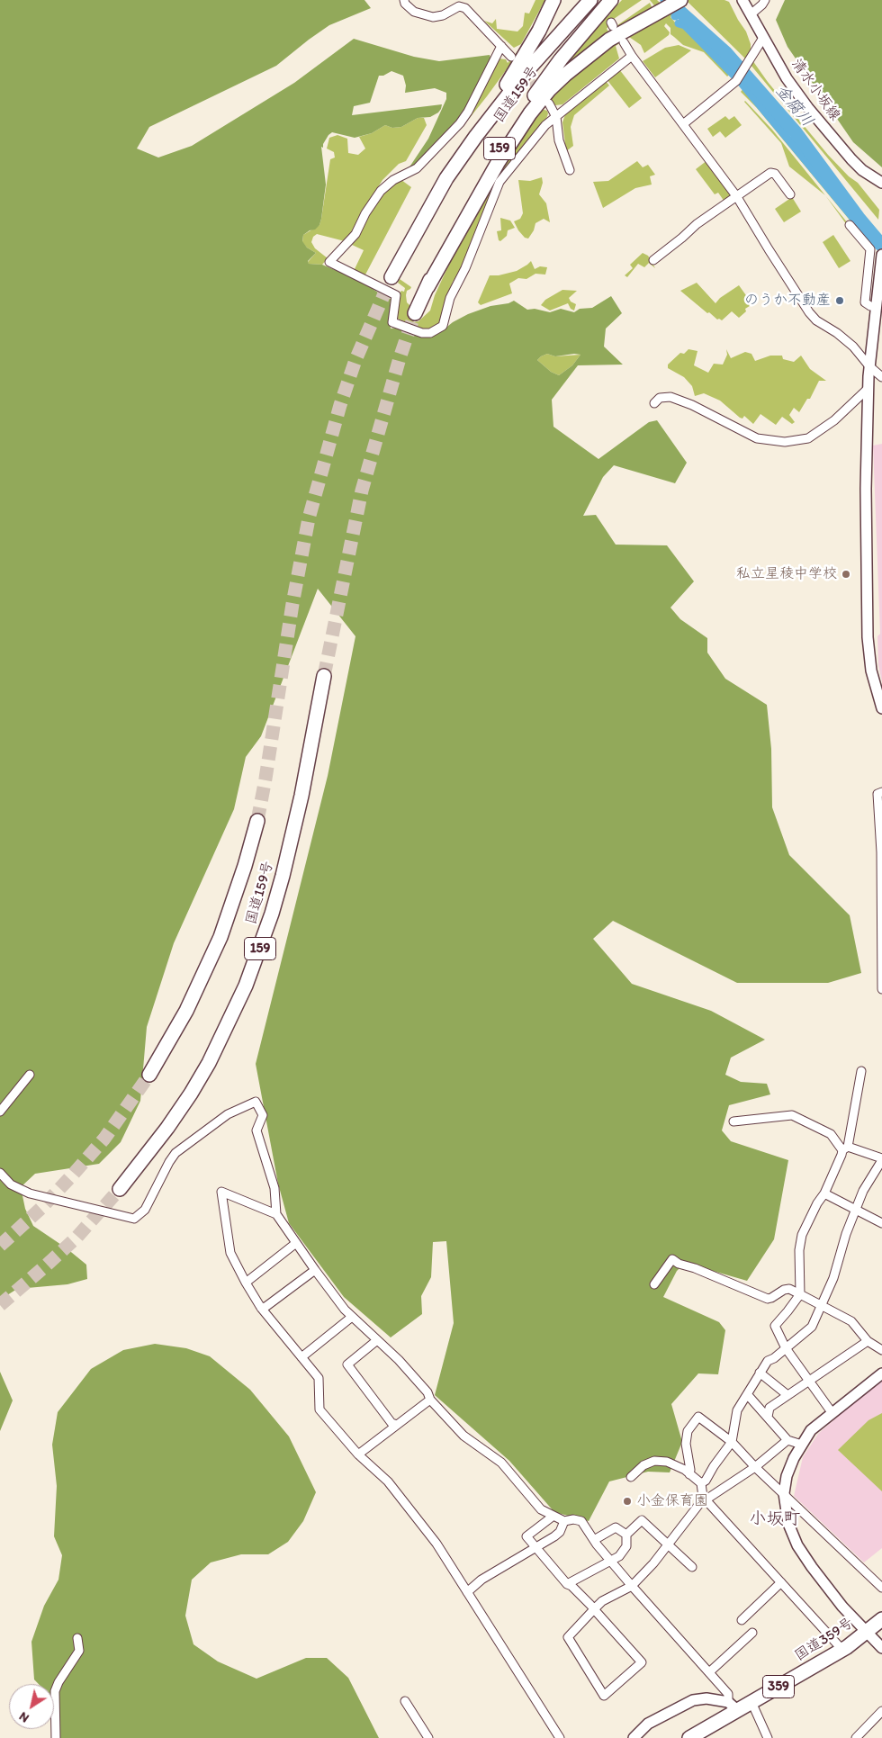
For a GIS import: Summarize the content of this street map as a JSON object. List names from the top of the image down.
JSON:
{
  "streets": {
    "highway": [
      "国道159号",
      "159",
      "国道359号",
      "359"
    ],
    "street": ["清水小坂線"]
  },
  "crossings": [
    ["国道159号", "159"]
  ],
  "districts": ["小坂町"],
  "water": ["金腐川"],
  "places": ["のうか不動産", "私立星稜中学校", "小金保育園"],
  "north": "bottom left"
}
